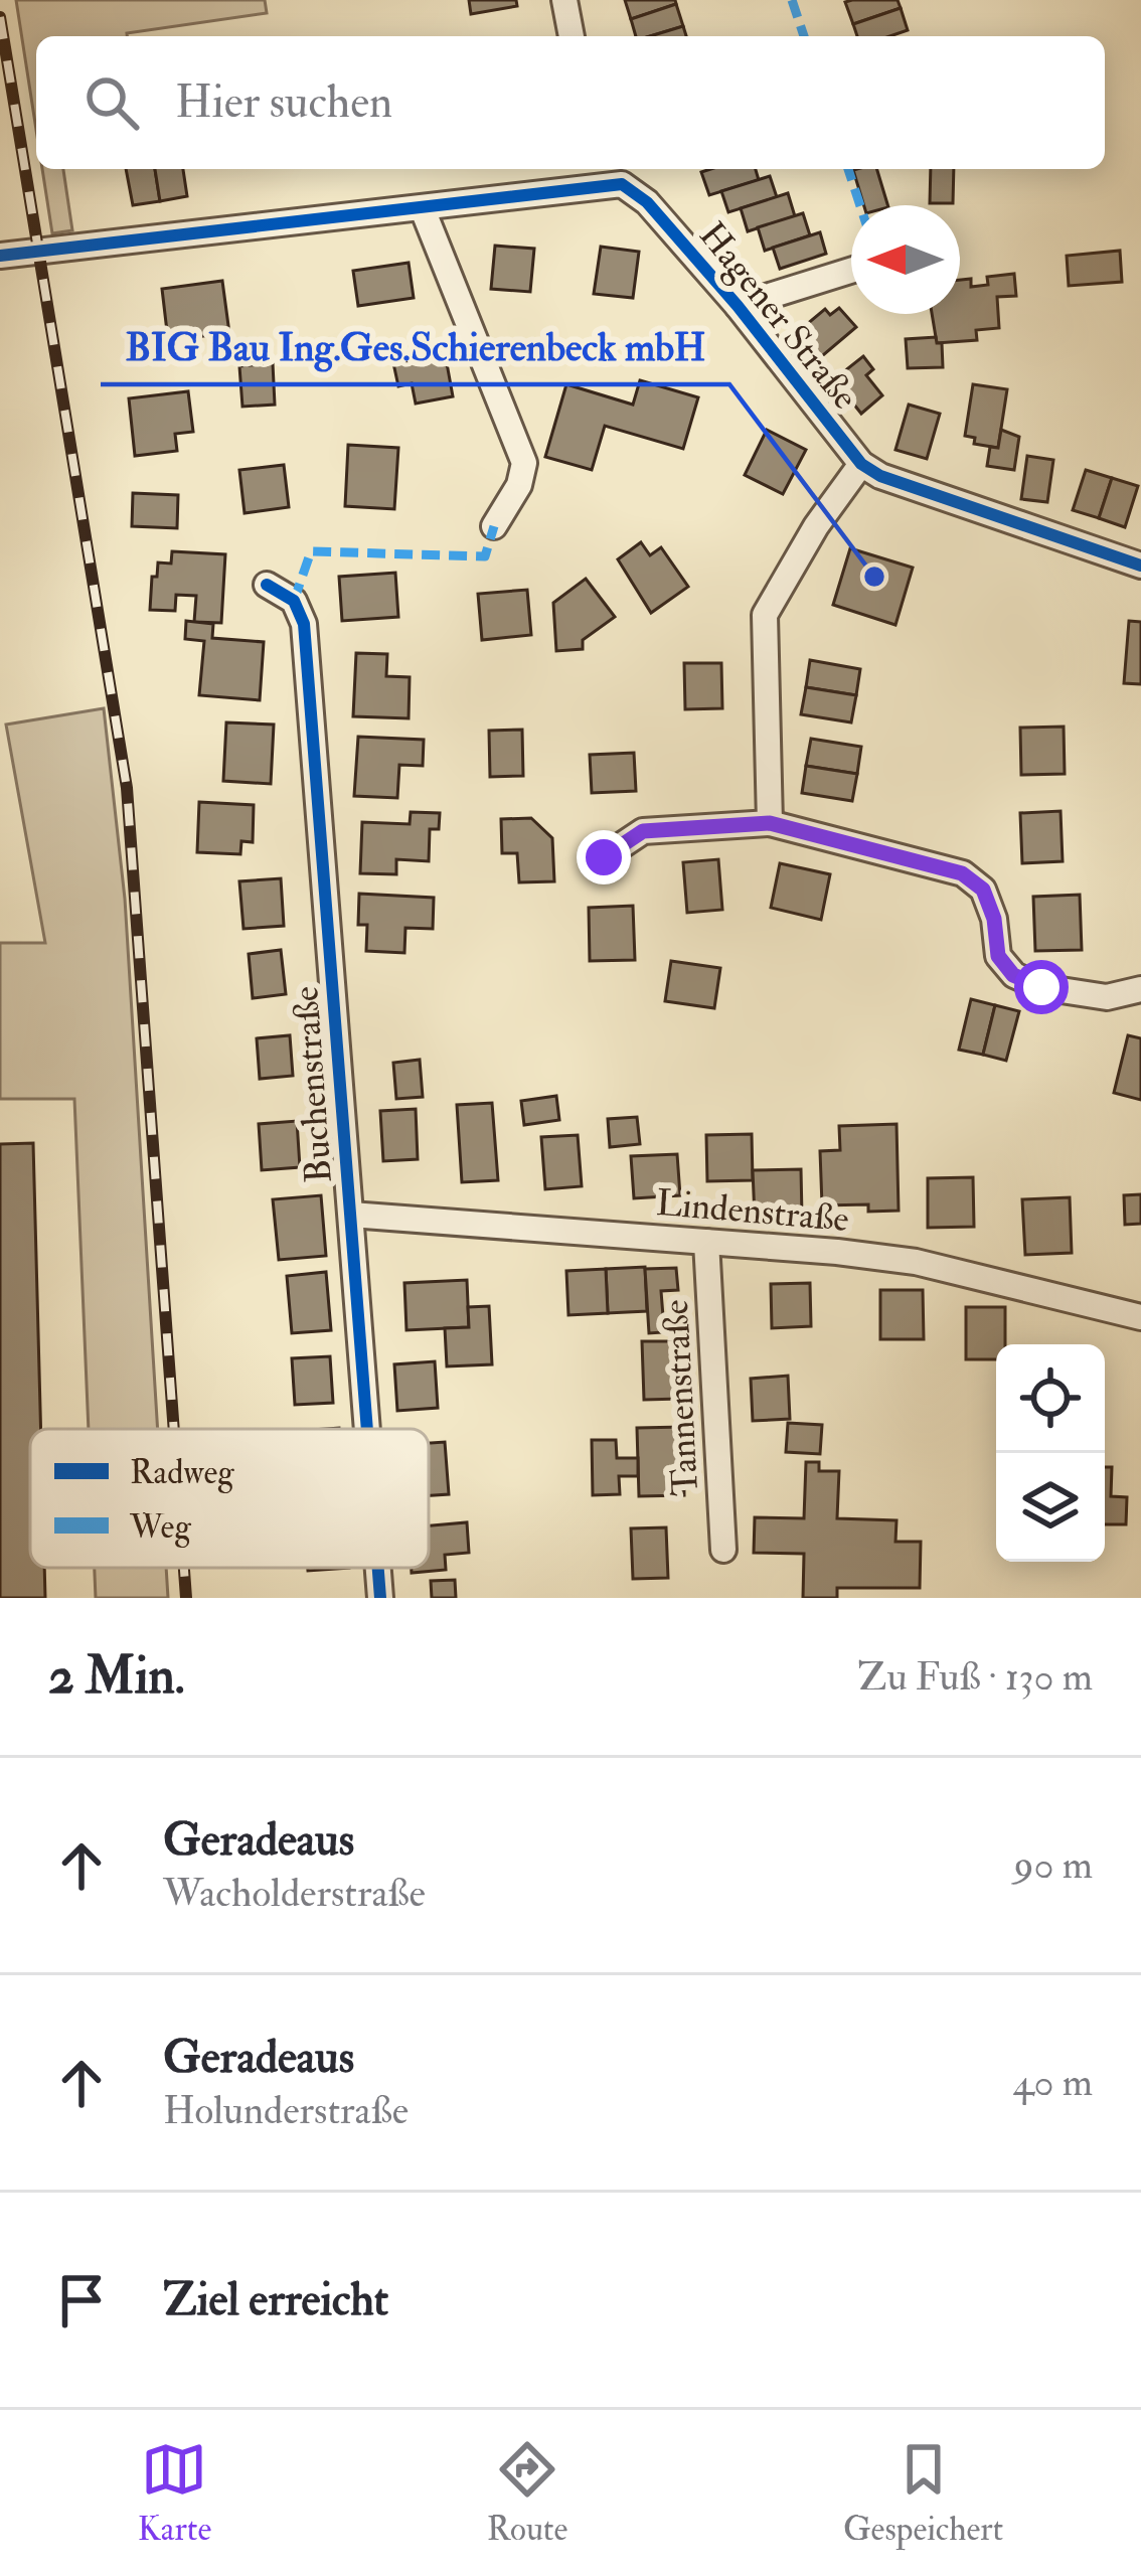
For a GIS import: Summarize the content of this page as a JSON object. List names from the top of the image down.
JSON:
{
  "streets": {
    "street": [
      "Hagener Straße",
      "Buchenstraße",
      "Lindenstraße",
      "Tannenstraße"
    ]
  },
  "crossings": [
    ["Buchenstraße", "Lindenstraße"],
    ["Lindenstraße", "Tannenstraße"]
  ],
  "places": ["BIG Bau Ing.Ges.Schierenbeck mbH"],
  "legend": ["Radweg", "Weg"],
  "north": "left",
  "page": {
    "search": "Hier suchen",
    "heading": ["2 Min.", "Zu Fuß · 130 m"],
    "list": [
      ["Geradeaus", "Wacholderstraße", "90 m"],
      ["Geradeaus", "Holunderstraße", "40 m"],
      "Ziel erreicht"
    ],
    "nav": ["Karte", "Route", "Gespeichert"]
  }
}
